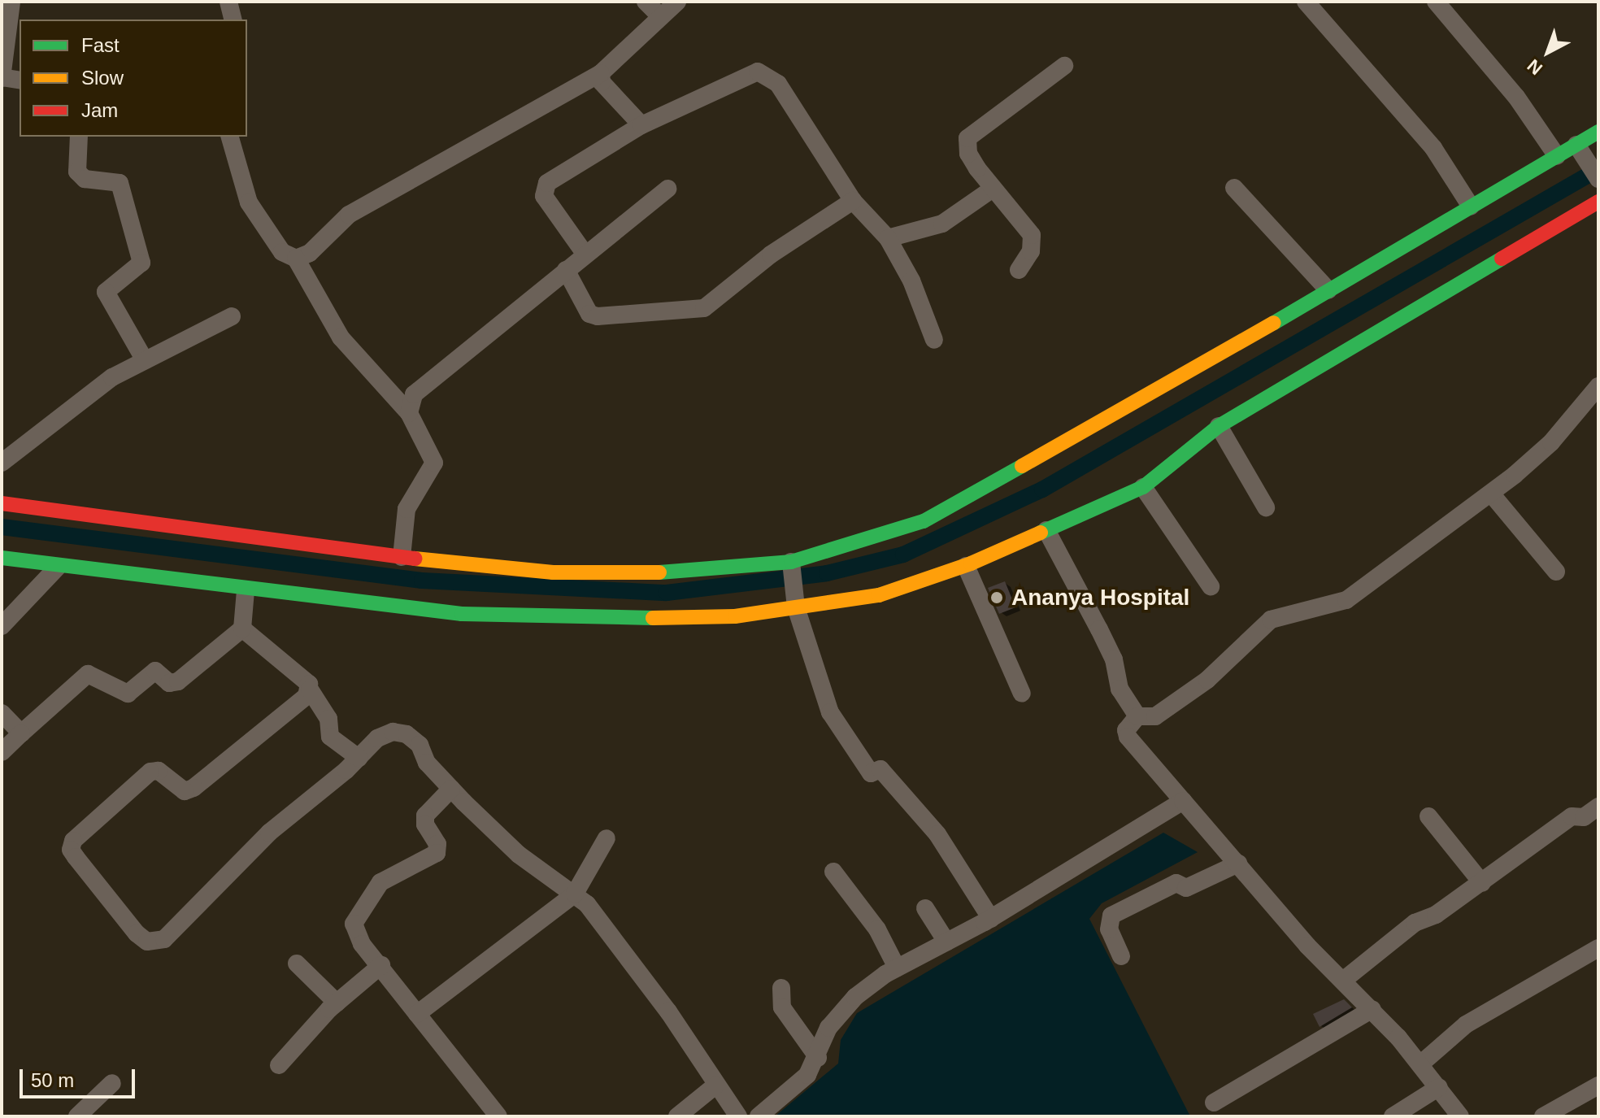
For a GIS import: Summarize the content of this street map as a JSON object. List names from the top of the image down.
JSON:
{
  "places": ["Ananya Hospital"],
  "legend": ["Fast", "Slow", "Jam"],
  "scale_bar": "50 m",
  "north": "bottom left"
}
